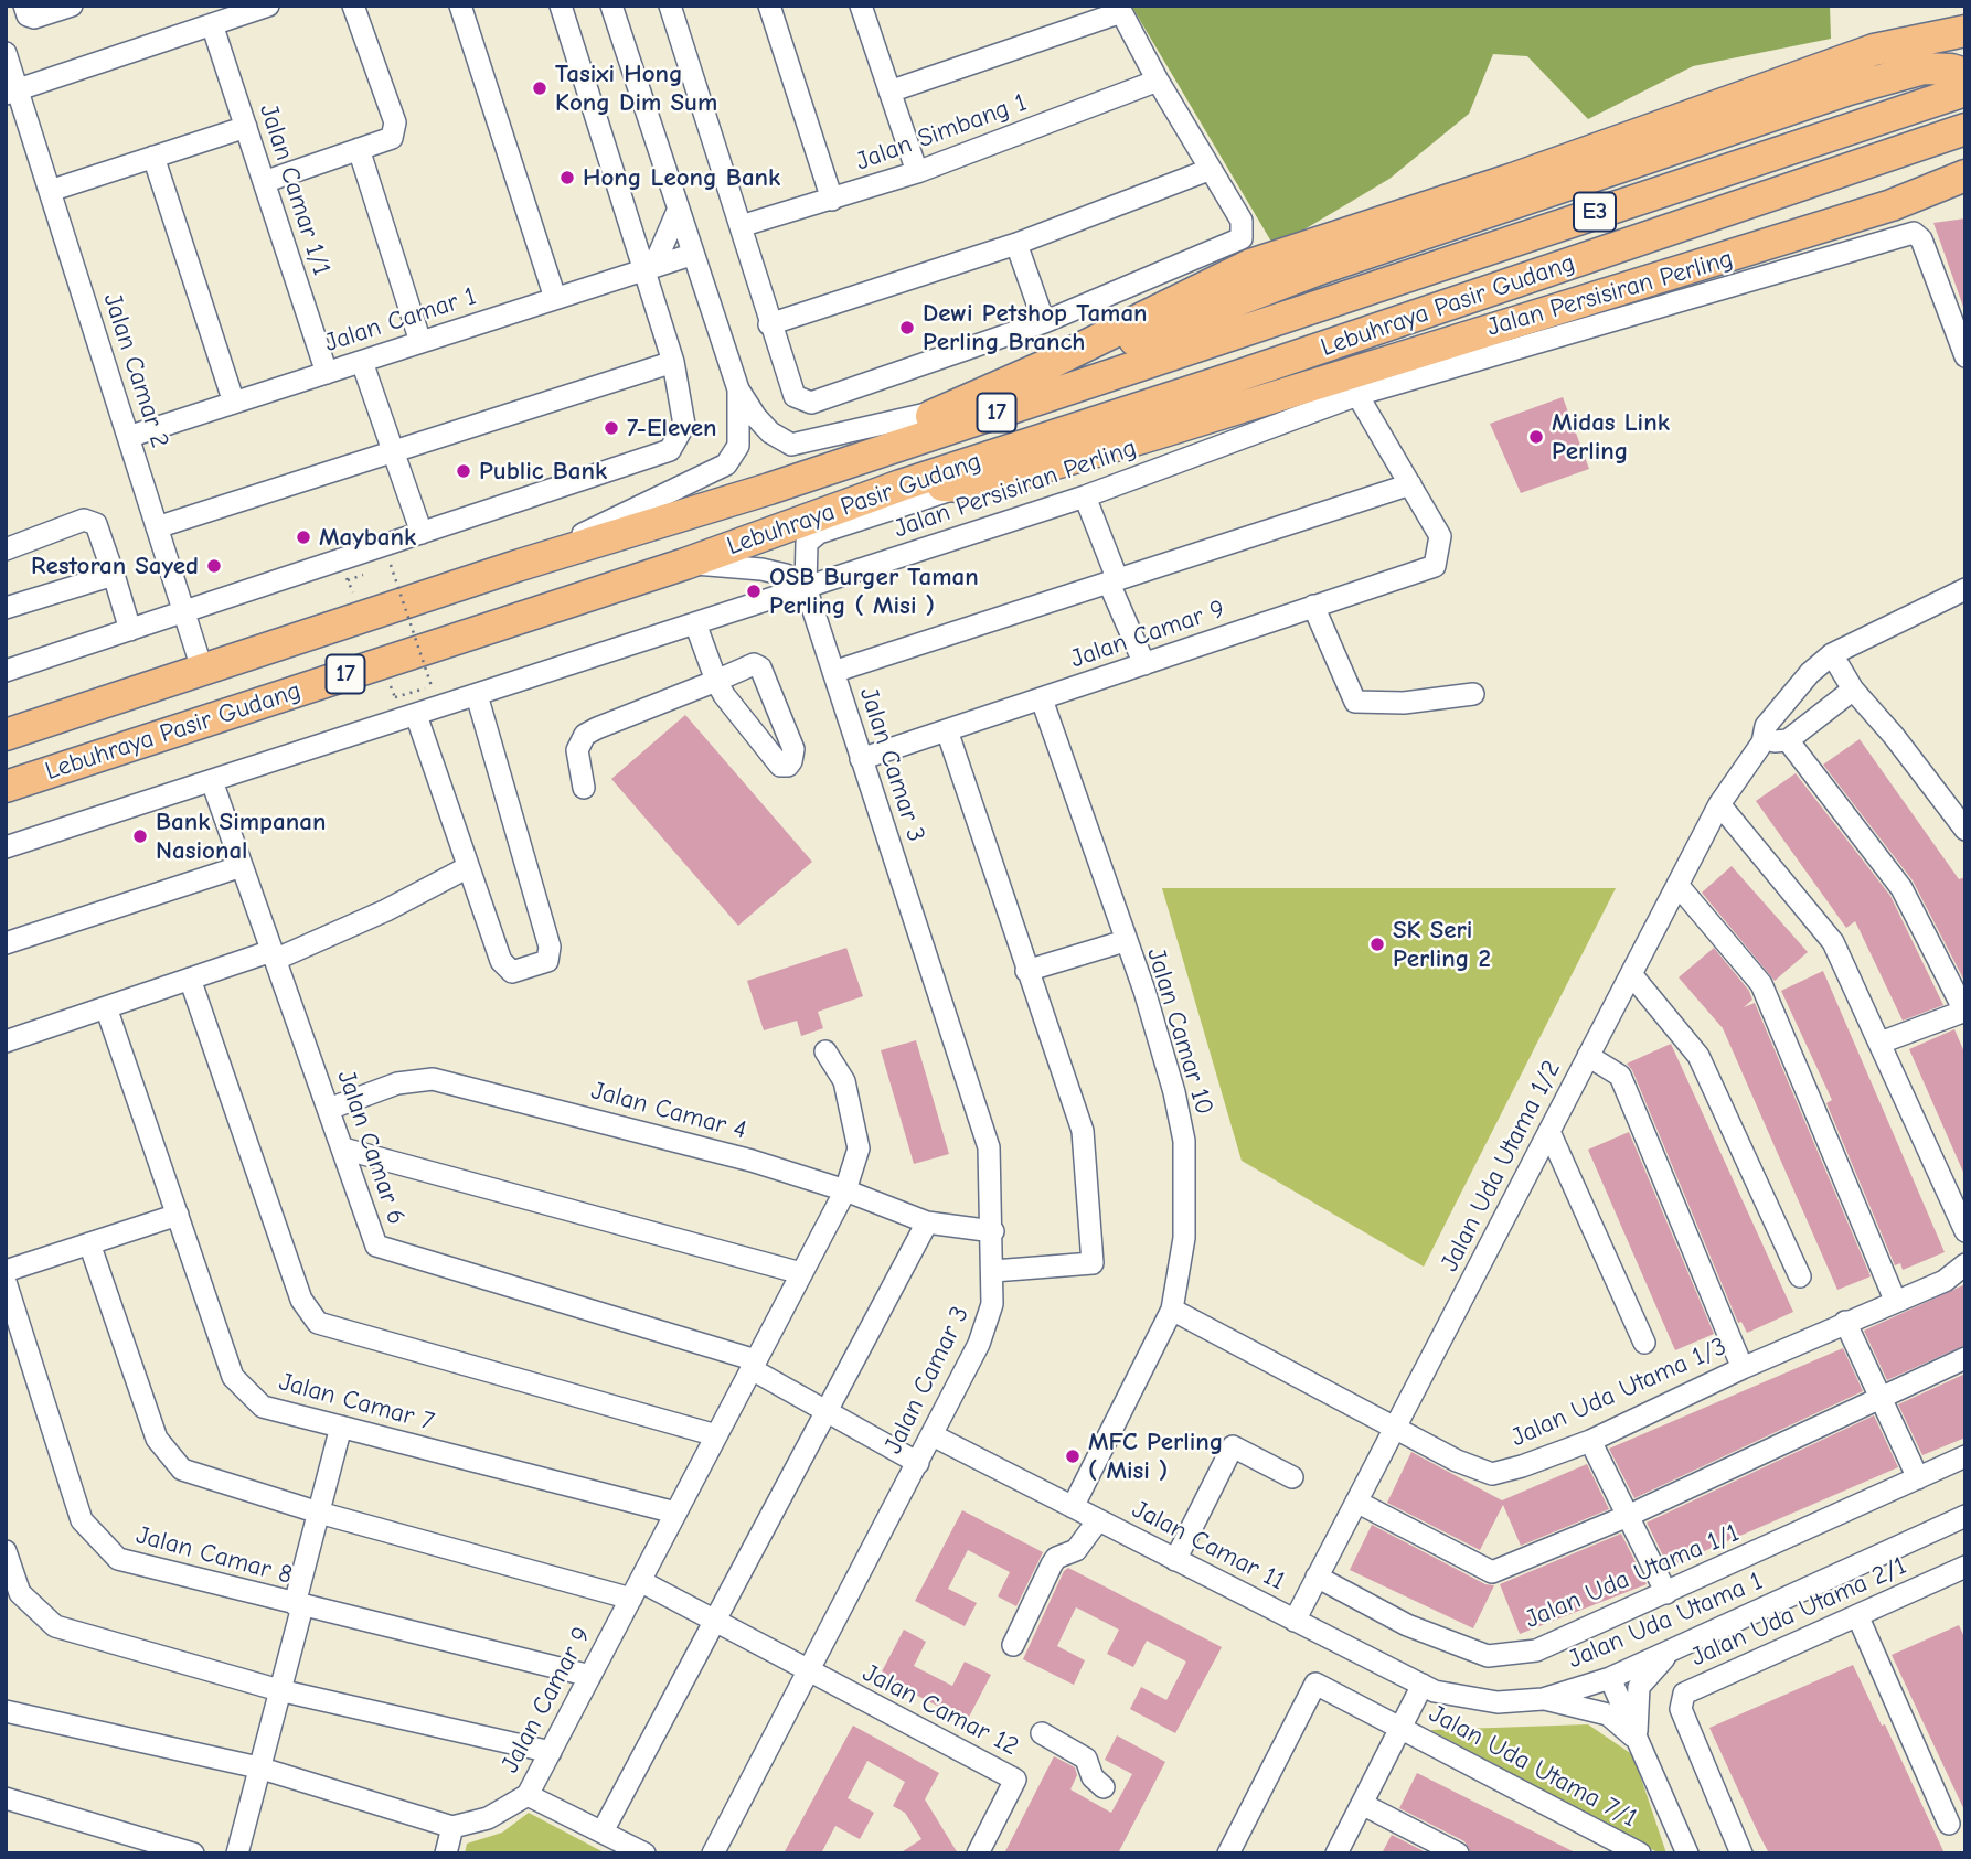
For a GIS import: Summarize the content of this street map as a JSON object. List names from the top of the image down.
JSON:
{
  "streets": {
    "highway": ["E3", "Lebuhraya Pasir Gudang", "17"],
    "street": [
      "Jalan Simbang 1",
      "Jalan Camar 1/1",
      "Jalan Persisiran Perling",
      "Jalan Camar 1",
      "Jalan Camar 2",
      "Jalan Camar 9",
      "Jalan Camar 3",
      "Jalan Camar 10",
      "Jalan Camar 4",
      "Jalan Camar 6",
      "Jalan Uda Utama 1/2",
      "Jalan Uda Utama 1/3",
      "Jalan Camar 7",
      "Jalan Camar 11",
      "Jalan Camar 8",
      "Jalan Uda Utama 1/1",
      "Jalan Uda Utama 2/1",
      "Jalan Uda Utama 1",
      "Jalan Camar 12",
      "Jalan Uda Utama 7/1"
    ]
  },
  "crossings": [
    ["Jalan Camar 1/1", "Jalan Camar 1"],
    ["Jalan Persisiran Perling", "Jalan Camar 3"],
    ["Jalan Persisiran Perling", "Jalan Camar 6"],
    ["Lebuhraya Pasir Gudang", "Jalan Camar 2"],
    ["Jalan Camar 1", "Jalan Camar 2"],
    ["Jalan Camar 9", "Jalan Camar 3"],
    ["Jalan Camar 9", "Jalan Camar 10"],
    ["Jalan Camar 9", "Jalan Camar 4"],
    ["Jalan Camar 9", "Jalan Camar 6"],
    ["Jalan Camar 9", "Jalan Camar 7"],
    ["Jalan Camar 9", "Jalan Camar 8"],
    ["Jalan Camar 3", "Jalan Camar 4"],
    ["Jalan Camar 3", "Jalan Camar 11"],
    ["Jalan Camar 3", "Jalan Camar 12"],
    ["Jalan Camar 10", "Jalan Uda Utama 1/3"],
    ["Jalan Camar 10", "Jalan Camar 11"],
    ["Jalan Camar 4", "Jalan Camar 6"],
    ["Jalan Uda Utama 1/2", "Jalan Uda Utama 1/3"],
    ["Jalan Uda Utama 1/2", "Jalan Camar 11"],
    ["Jalan Uda Utama 1/2", "Jalan Uda Utama 1/1"],
    ["Jalan Uda Utama 1/2", "Jalan Uda Utama 1"],
    ["Jalan Camar 11", "Jalan Uda Utama 1"]
  ],
  "places": [
    "Tasixi Hong Kong Dim Sum",
    "Hong Leong Bank",
    "Dewi Petshop Taman Perling Branch",
    "7-Eleven",
    "Midas Link Perling",
    "Public Bank",
    "Maybank",
    "Restoran Sayed",
    "OSB Burger Taman Perling ( Misi )",
    "Bank Simpanan Nasional",
    "SK Seri Perling 2",
    "MFC Perling ( Misi )"
  ]
}
